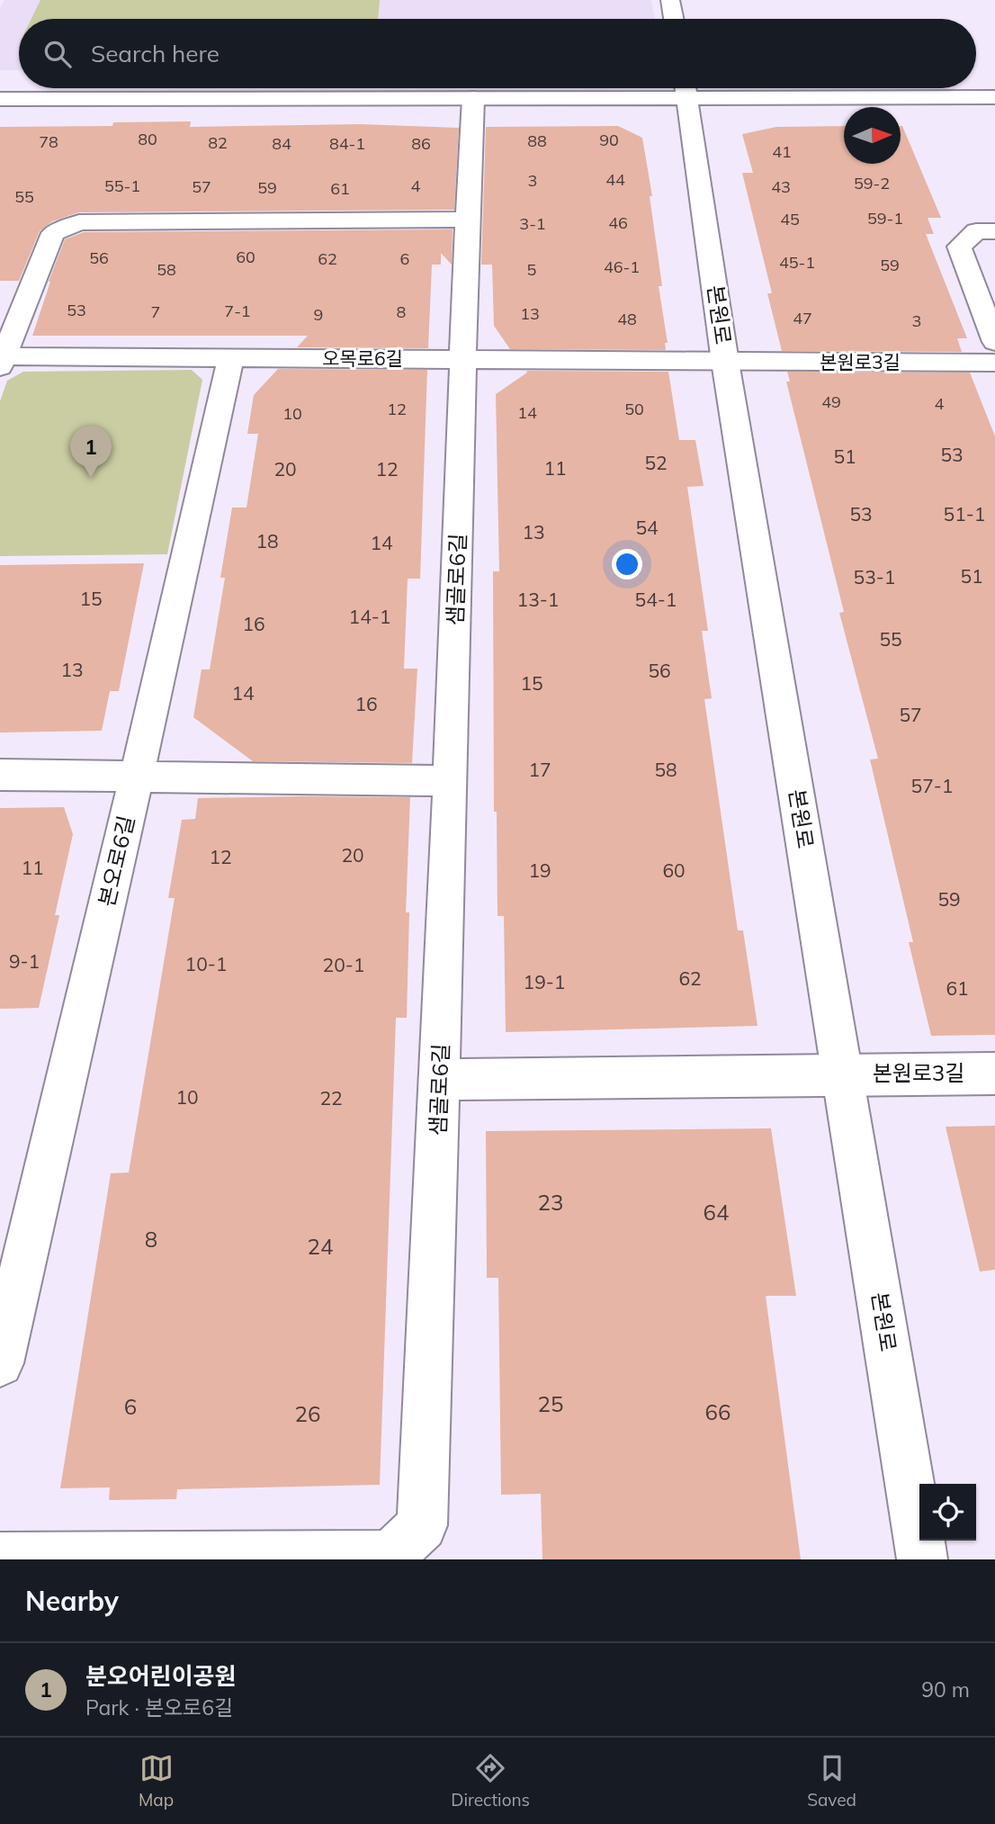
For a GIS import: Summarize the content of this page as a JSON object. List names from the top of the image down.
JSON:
{
  "streets": {
    "street": [
      "본원로",
      "오목로6길",
      "본원로3길",
      "샘골로6길",
      "본오로6길"
    ]
  },
  "crossings": [
    ["본원로", "오목로6길"],
    ["본원로", "본원로3길"],
    ["오목로6길", "본원로3길"],
    ["오목로6길", "샘골로6길"],
    ["오목로6길", "본오로6길"],
    ["본원로3길", "샘골로6길"]
  ],
  "house_numbers": [
    "80",
    "90",
    "88",
    "78",
    "82",
    "84",
    "84-1",
    "86",
    "41",
    "44",
    "3",
    "59-2",
    "55-1",
    "4",
    "57",
    "43",
    "59",
    "61",
    "55",
    "59-1",
    "45",
    "46",
    "3-1",
    "60",
    "56",
    "62",
    "6",
    "45-1",
    "59",
    "46-1",
    "58",
    "5",
    "53",
    "7-1",
    "7",
    "8",
    "13",
    "9",
    "47",
    "48",
    "3",
    "49",
    "4",
    "12",
    "50",
    "14",
    "10",
    "53",
    "51",
    "52",
    "11",
    "20",
    "12",
    "53",
    "51-1",
    "54",
    "13",
    "18",
    "14",
    "51",
    "53-1",
    "15",
    "13-1",
    "54-1",
    "14-1",
    "16",
    "55",
    "13",
    "56",
    "15",
    "14",
    "16",
    "57",
    "17",
    "58",
    "57-1",
    "20",
    "12",
    "11",
    "19",
    "60",
    "59",
    "9-1",
    "10-1",
    "20-1",
    "62",
    "19-1",
    "61",
    "10",
    "22",
    "23",
    "64",
    "8",
    "24",
    "25",
    "6",
    "66",
    "26"
  ],
  "north": "right",
  "page": {
    "search": "Search here",
    "pins": "1",
    "heading": "Nearby",
    "list": [
      {
        "mark": "1",
        "name": "분오어린이공원",
        "note": "Park · 본오로6길",
        "value": "90 m"
      }
    ],
    "nav": ["Map", "Directions", "Saved"]
  }
}
